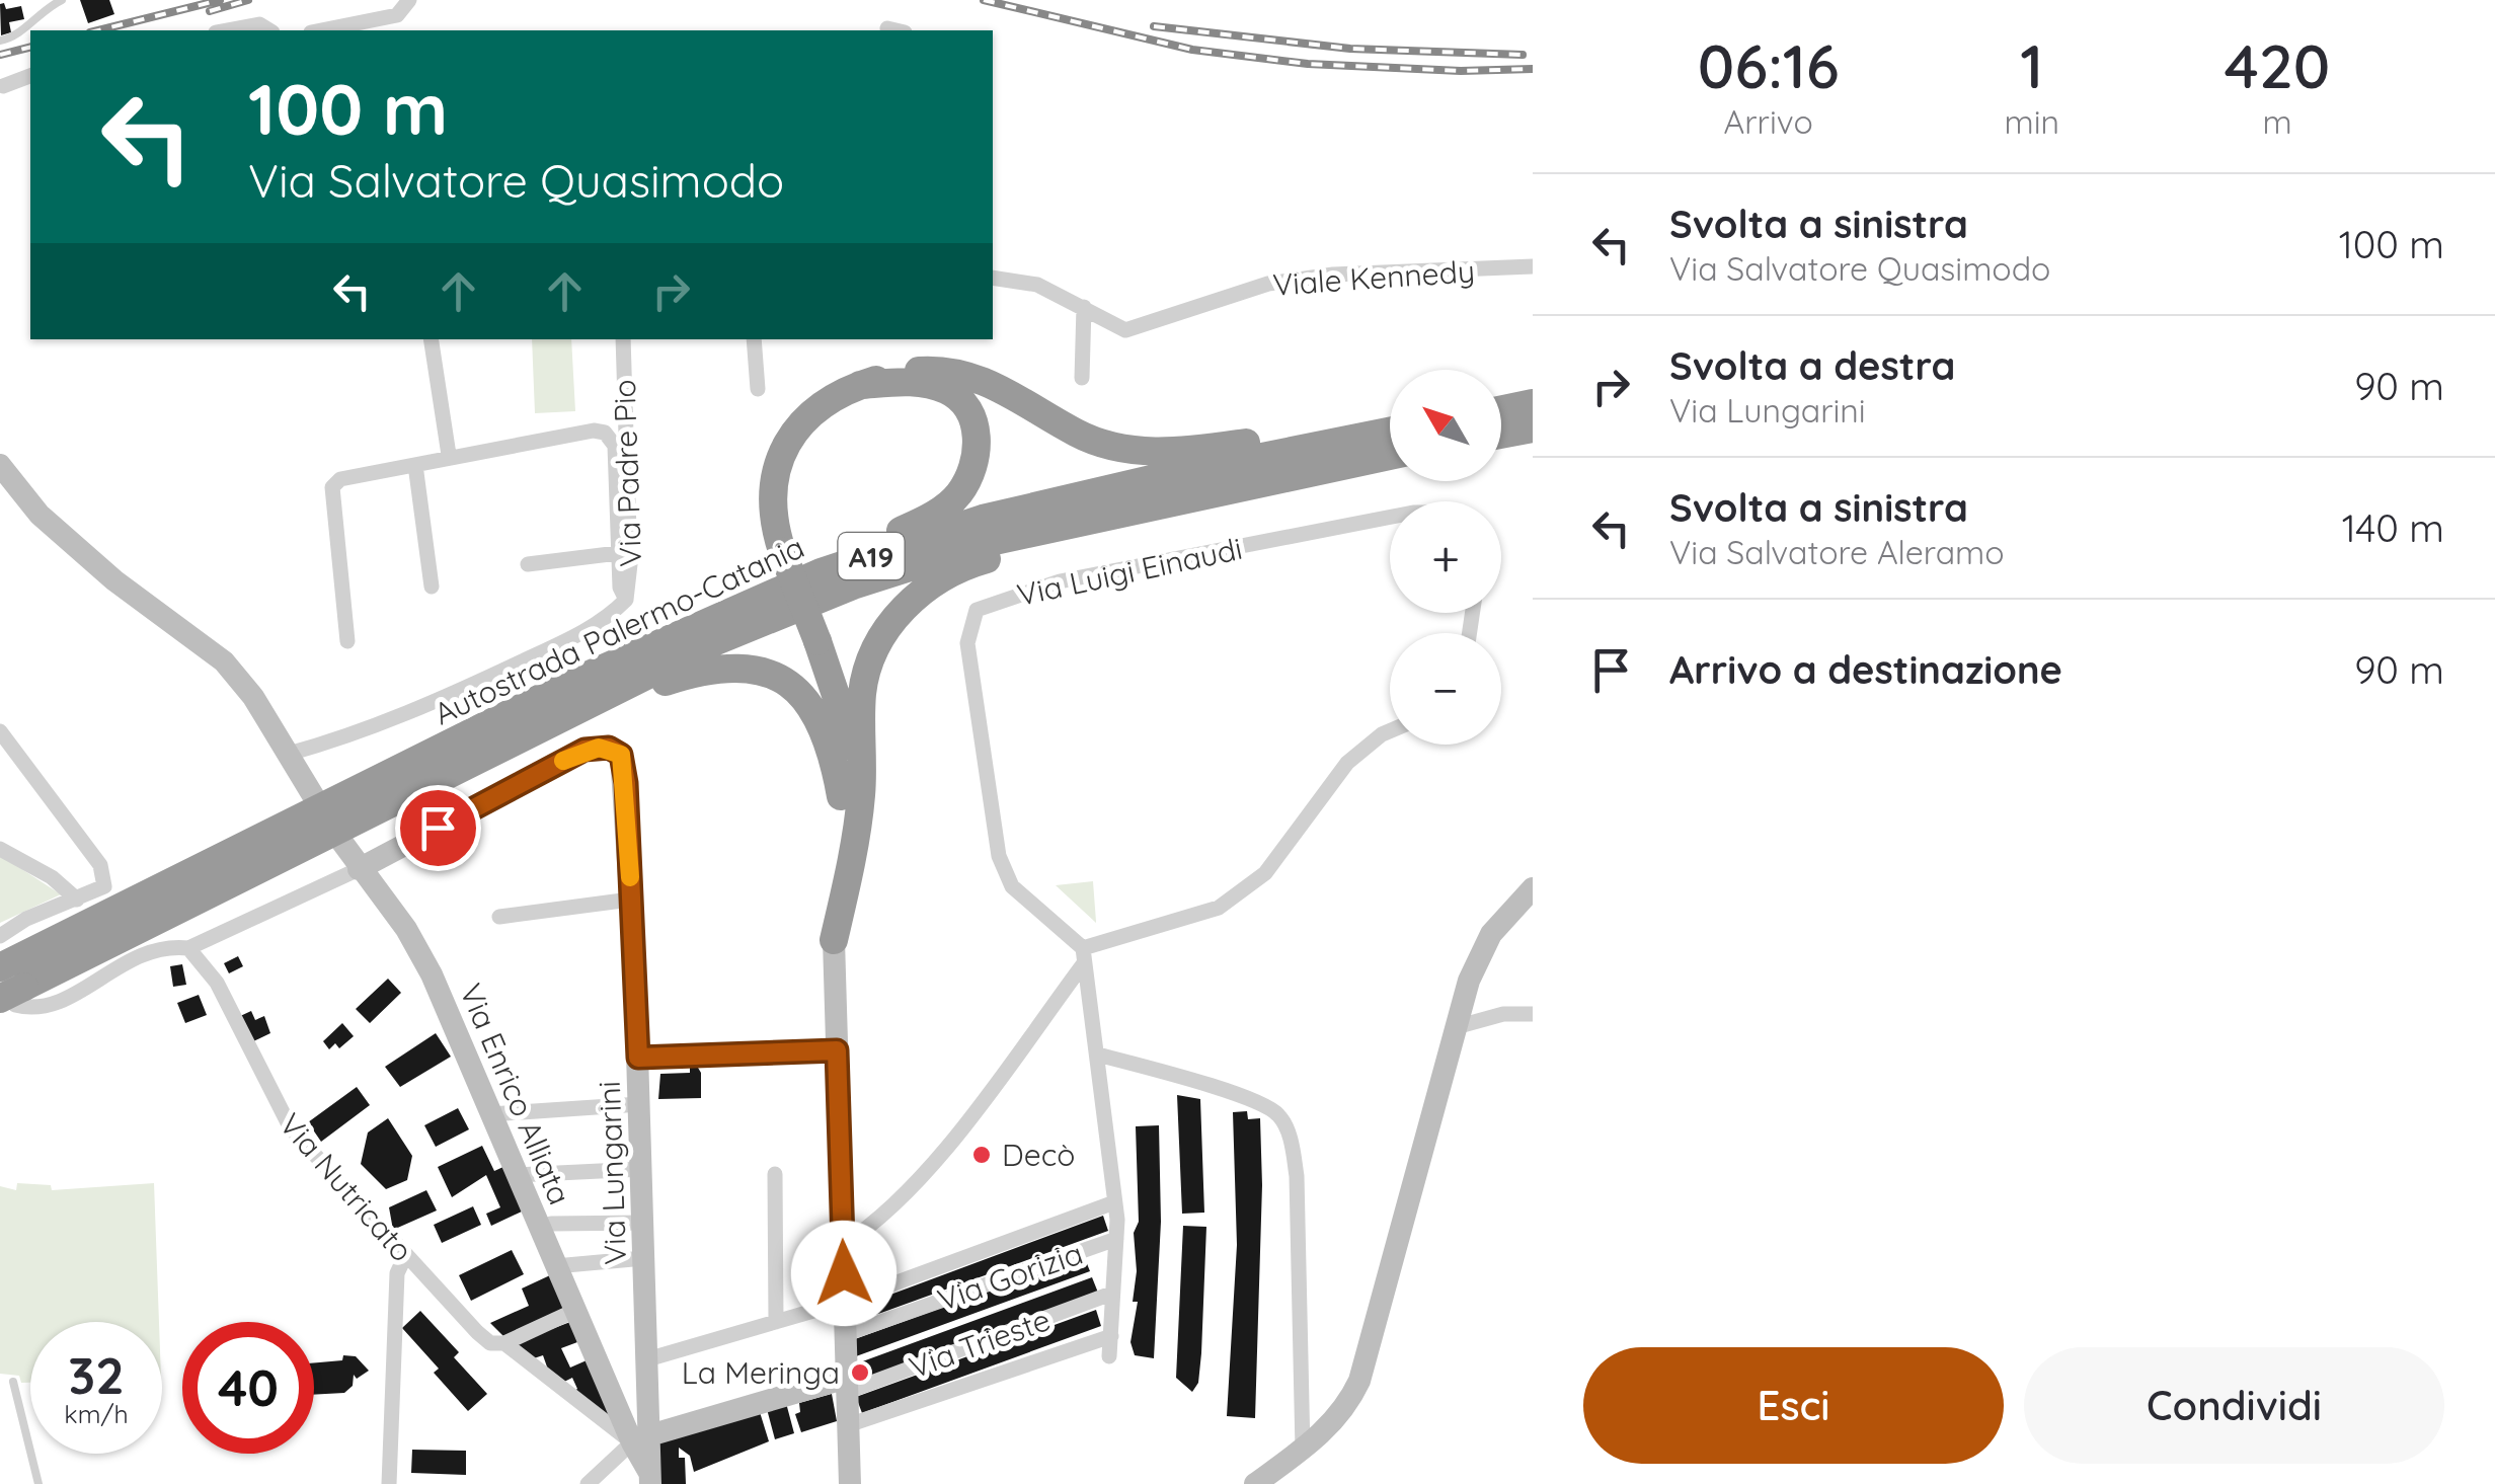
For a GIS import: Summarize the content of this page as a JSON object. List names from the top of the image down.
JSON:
{
  "streets": {
    "highway": ["A19", "Autostrada Palermo-Catania"],
    "street": [
      "Viale Kennedy",
      "Via Padre Pio",
      "Via Luigi Einaudi",
      "Via Enrico Alliata",
      "Via Lungarini",
      "Via Nutricato",
      "Via Gorizia",
      "Via Trieste"
    ]
  },
  "crossings": [
    ["Via Enrico Alliata", "Via Lungarini"],
    ["Via Enrico Alliata", "Via Nutricato"],
    ["Via Lungarini", "Via Nutricato"]
  ],
  "places": ["Decò", "La Meringa"],
  "north": "top left",
  "page": {
    "eta": [
      "06:16",
      "Arrivo",
      "1",
      "min",
      "420",
      "m"
    ],
    "turn": ["100 m", "Via Salvatore Quasimodo"],
    "list": [
      {
        "name": "Svolta a sinistra",
        "note": "Via Salvatore Quasimodo",
        "value": "100 m"
      },
      {
        "name": "Svolta a destra",
        "note": "Via Lungarini",
        "value": "90 m"
      },
      {
        "name": "Svolta a sinistra",
        "note": "Via Salvatore Aleramo",
        "value": "140 m"
      },
      {
        "name": "Arrivo a destinazione",
        "value": "90 m"
      }
    ],
    "map_buttons": ["+", "−"],
    "speed": "32 km/h",
    "limit": "40",
    "buttons": ["Esci", "Condividi"]
  }
}
